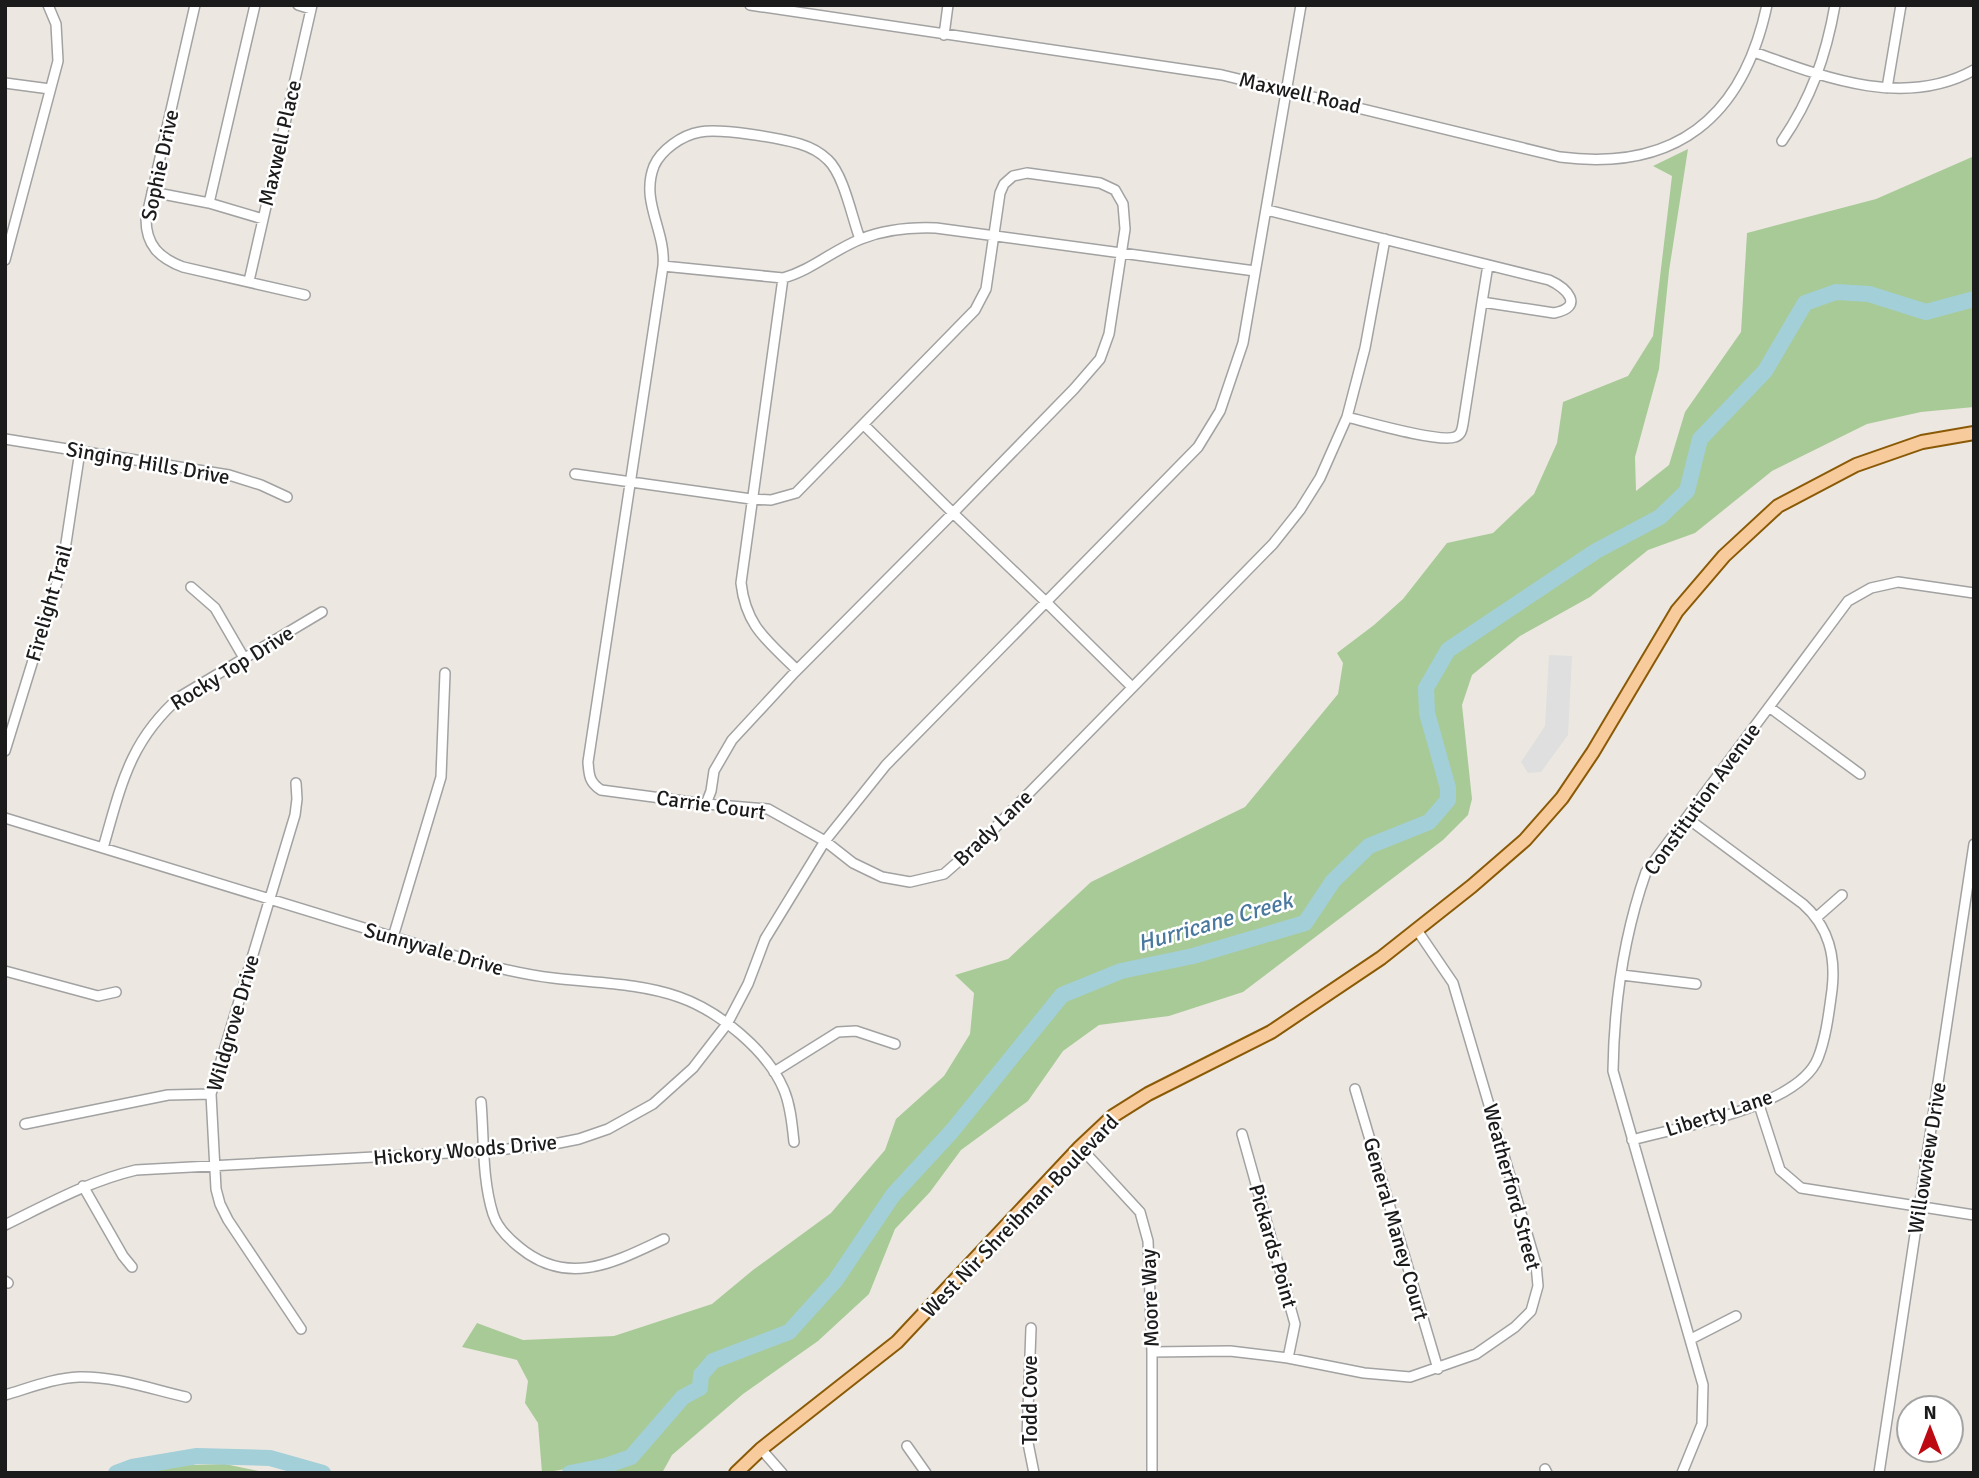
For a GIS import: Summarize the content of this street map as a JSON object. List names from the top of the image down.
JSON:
{
  "streets": {
    "main road": ["West Nir Shreibman Boulevard"],
    "street": [
      "Maxwell Road",
      "Maxwell Place",
      "Sophie Drive",
      "Singing Hills Drive",
      "Firelight Trail",
      "Rocky Top Drive",
      "Constitution Avenue",
      "Carrie Court",
      "Brady Lane",
      "Sunnyvale Drive",
      "Wildgrove Drive",
      "Liberty Lane",
      "Hickory Woods Drive",
      "Willowview Drive",
      "Weatherford Street",
      "General Maney Court",
      "Pickards Point",
      "Moore Way",
      "Todd Cove"
    ]
  },
  "crossings": [
    ["Maxwell Road", "Hickory Woods Drive"],
    ["Maxwell Place", "Sophie Drive"],
    ["Singing Hills Drive", "Firelight Trail"],
    ["Rocky Top Drive", "Sunnyvale Drive"],
    ["Constitution Avenue", "Liberty Lane"],
    ["Carrie Court", "Brady Lane"],
    ["Carrie Court", "Hickory Woods Drive"],
    ["Brady Lane", "Hickory Woods Drive"],
    ["Sunnyvale Drive", "Wildgrove Drive"],
    ["Sunnyvale Drive", "Hickory Woods Drive"],
    ["Wildgrove Drive", "Hickory Woods Drive"],
    ["Weatherford Street", "West Nir Shreibman Boulevard"],
    ["Weatherford Street", "General Maney Court"],
    ["Weatherford Street", "Pickards Point"],
    ["Weatherford Street", "Moore Way"],
    ["West Nir Shreibman Boulevard", "Moore Way"]
  ],
  "water": ["Hurricane Creek"],
  "north": "top"
}
